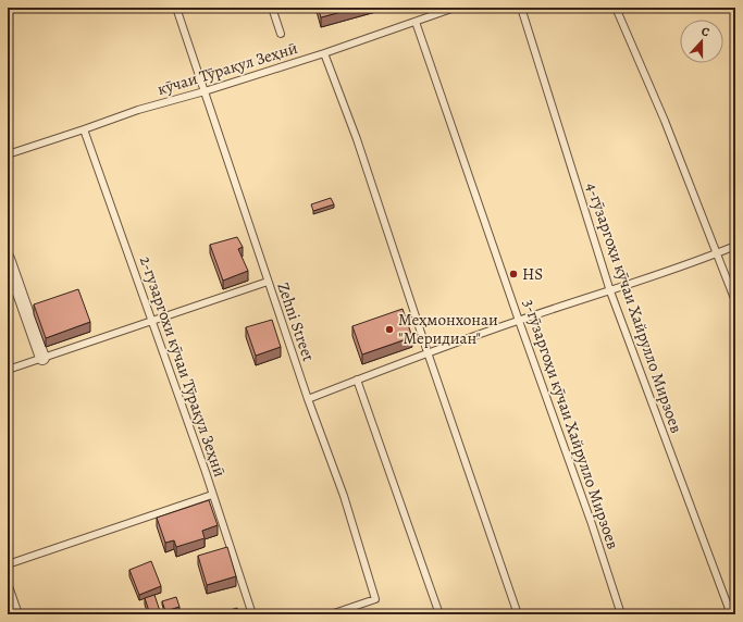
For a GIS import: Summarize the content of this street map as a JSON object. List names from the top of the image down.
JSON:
{
  "streets": {
    "lane": [
      "кӯчаи Тӯрақул Зеҳнӣ",
      "4-гӯзаргоҳи кӯчаи Хайрулло Мирзоев",
      "Zehni Street",
      "2-гузаргохи кӯчаи Тӯрақул Зеҳнӣ",
      "3-гӯзаргоҳи кӯчаи Хайрулло Мирзоев"
    ]
  },
  "crossings": [
    ["кӯчаи Тӯрақул Зеҳнӣ", "Zehni Street"],
    ["кӯчаи Тӯрақул Зеҳнӣ", "2-гузаргохи кӯчаи Тӯрақул Зеҳнӣ"],
    ["кӯчаи Тӯрақул Зеҳнӣ", "3-гӯзаргоҳи кӯчаи Хайрулло Мирзоев"]
  ],
  "places": ["HS", "Меҳмонхонаи \"Меридиан\""],
  "north": "top"
}
